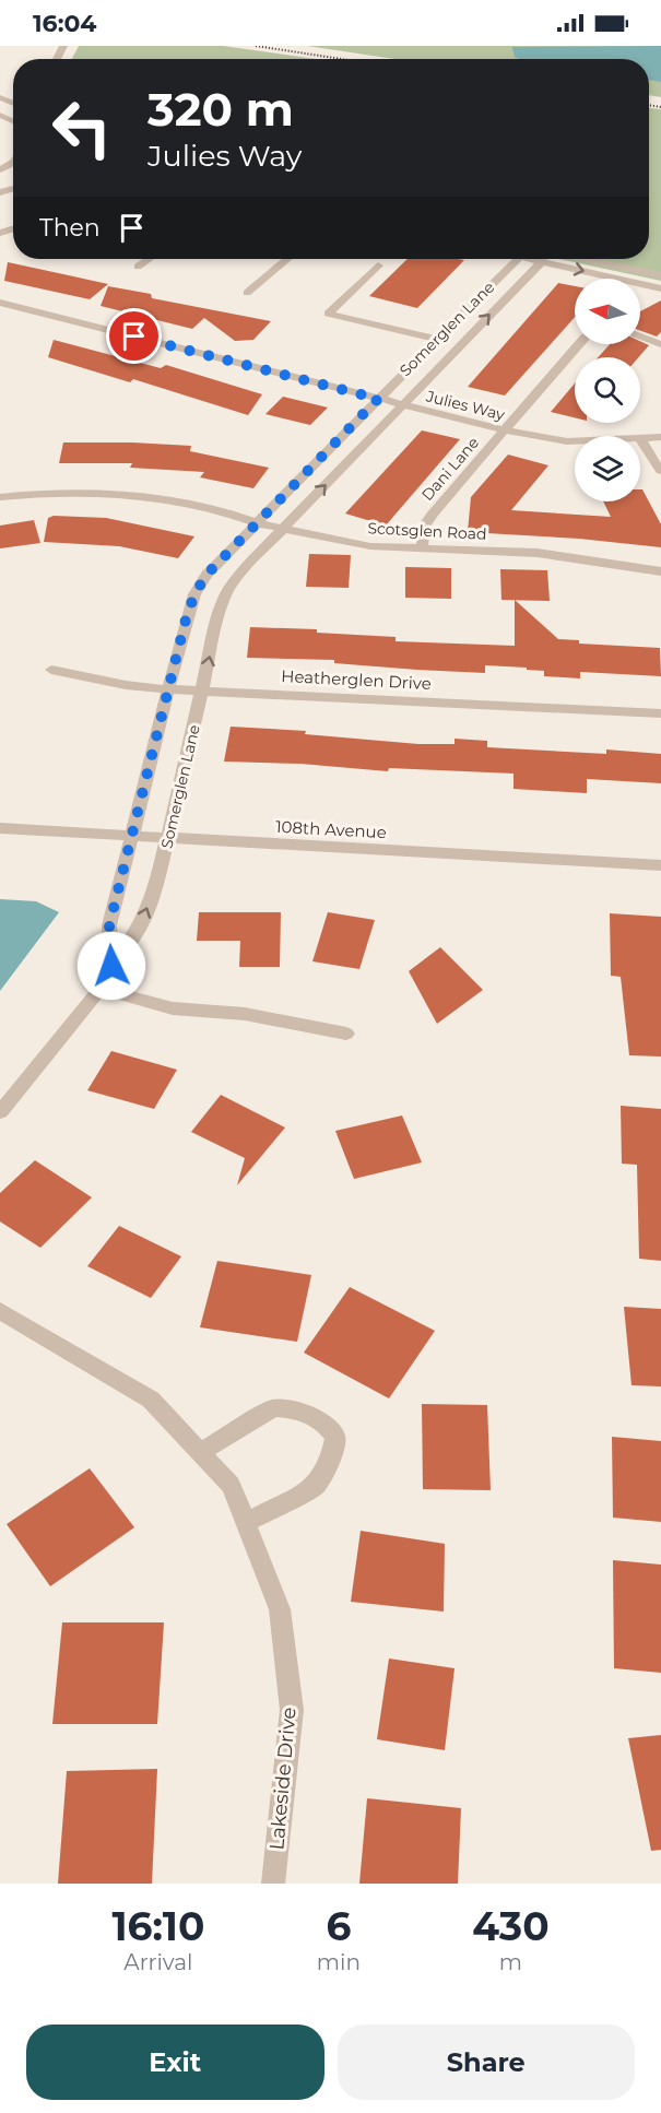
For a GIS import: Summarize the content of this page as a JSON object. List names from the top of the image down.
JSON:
{
  "streets": {
    "street": [
      "Somerglen Lane",
      "Julies Way",
      "Dani Lane",
      "Scotsglen Road",
      "Heatherglen Drive",
      "108th Avenue",
      "Lakeside Drive"
    ]
  },
  "crossings": [
    ["Somerglen Lane", "Julies Way"],
    ["Somerglen Lane", "Scotsglen Road"],
    ["Somerglen Lane", "Heatherglen Drive"],
    ["Somerglen Lane", "108th Avenue"],
    ["Julies Way", "Dani Lane"],
    ["Dani Lane", "Scotsglen Road"]
  ],
  "north": "left",
  "page": {
    "status": "16:04",
    "turn": ["320 m", "Julies Way"],
    "then": "Then",
    "eta": [
      "16:10",
      "Arrival",
      "6",
      "min",
      "430",
      "m"
    ],
    "buttons": ["Exit", "Share"]
  }
}
